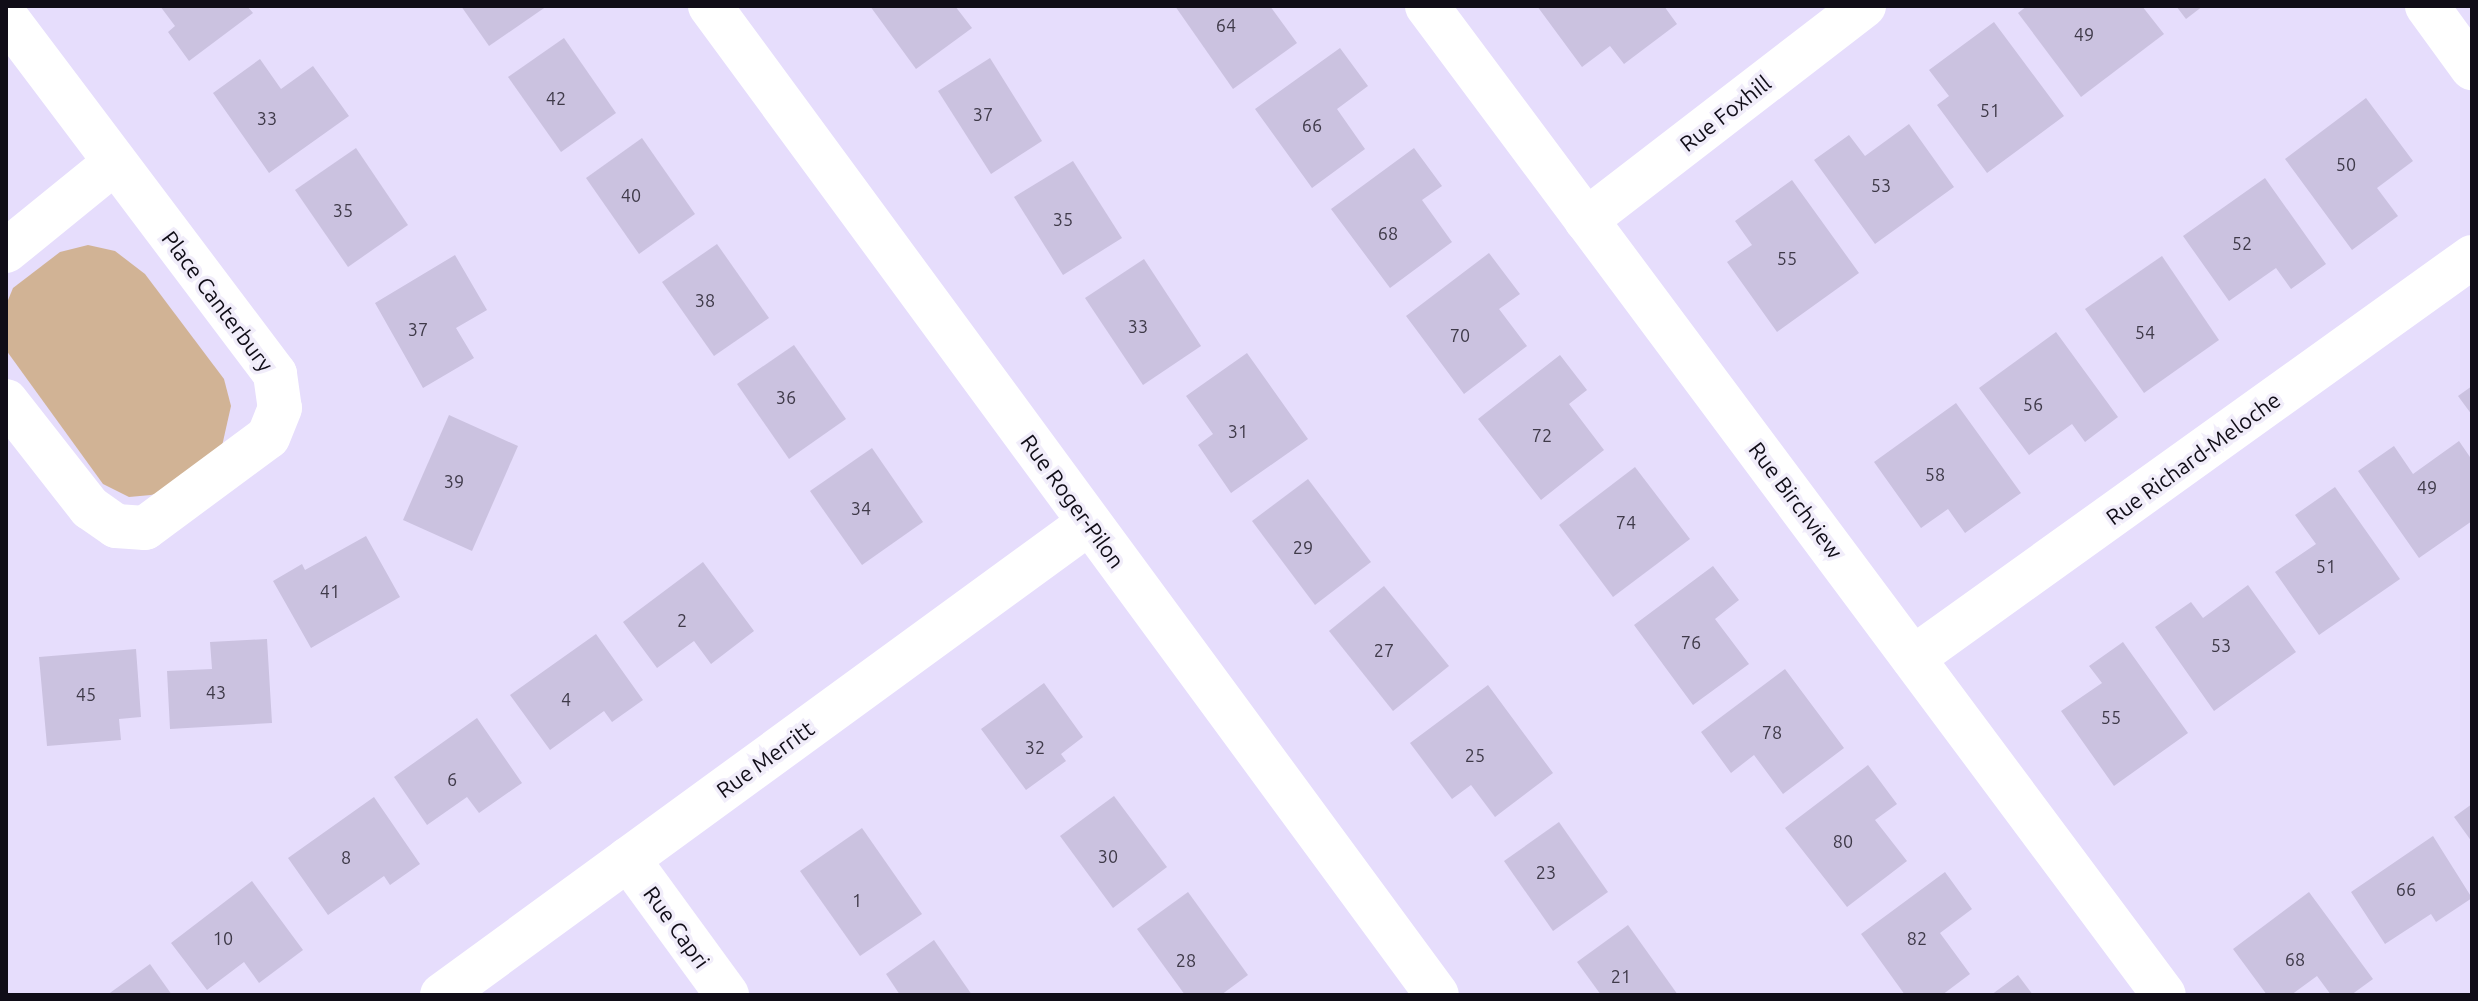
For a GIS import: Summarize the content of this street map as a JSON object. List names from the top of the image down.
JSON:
{
  "streets": {
    "street": [
      "Rue Foxhill",
      "Place Canterbury",
      "Rue Richard-Meloche",
      "Rue Birchview",
      "Rue Roger-Pilon",
      "Rue Merritt",
      "Rue Capri"
    ]
  },
  "crossings": [
    ["Rue Foxhill", "Rue Birchview"],
    ["Rue Richard-Meloche", "Rue Birchview"],
    ["Rue Roger-Pilon", "Rue Merritt"],
    ["Rue Merritt", "Rue Capri"]
  ],
  "house_numbers": [
    "64",
    "49",
    "42",
    "51",
    "37",
    "33",
    "66",
    "50",
    "53",
    "40",
    "35",
    "35",
    "68",
    "52",
    "55",
    "38",
    "33",
    "37",
    "54",
    "70",
    "36",
    "56",
    "31",
    "72",
    "58",
    "39",
    "49",
    "34",
    "74",
    "29",
    "51",
    "41",
    "2",
    "76",
    "53",
    "27",
    "43",
    "45",
    "4",
    "55",
    "78",
    "32",
    "25",
    "6",
    "80",
    "30",
    "8",
    "23",
    "66",
    "1",
    "10",
    "82",
    "68",
    "28",
    "21"
  ]
}
